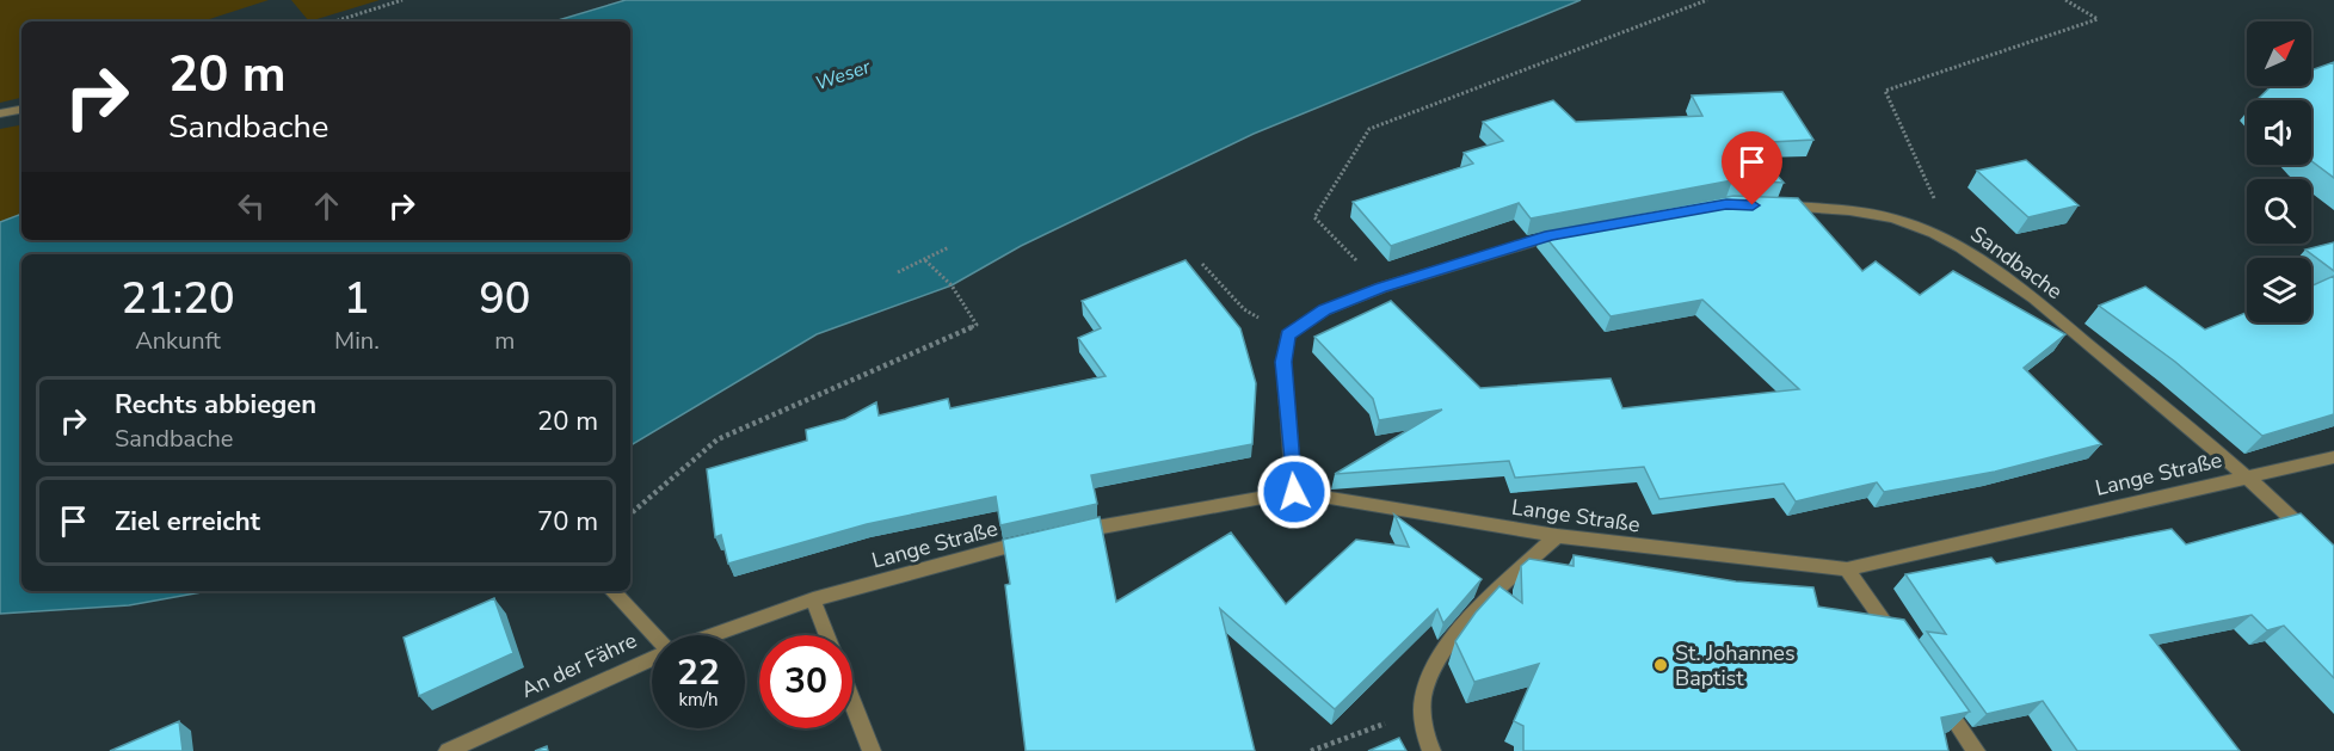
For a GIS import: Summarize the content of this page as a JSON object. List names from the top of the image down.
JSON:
{
  "streets": {
    "street": ["Sandbache", "Lange Straße", "An der Fähre"]
  },
  "crossings": [
    ["Sandbache", "Lange Straße"],
    ["Lange Straße", "An der Fähre"]
  ],
  "water": ["Weser"],
  "places": ["St. Johannes Baptist"],
  "north": "top right",
  "page": {
    "turn": ["20 m", "Sandbache"],
    "eta": [
      "21:20",
      "Ankunft",
      "1",
      "Min.",
      "90",
      "m"
    ],
    "list": [
      {
        "name": "Rechts abbiegen",
        "note": "Sandbache",
        "value": "20 m"
      },
      {
        "name": "Ziel erreicht",
        "value": "70 m"
      }
    ],
    "speed": "22 km/h",
    "limit": "30"
  }
}
